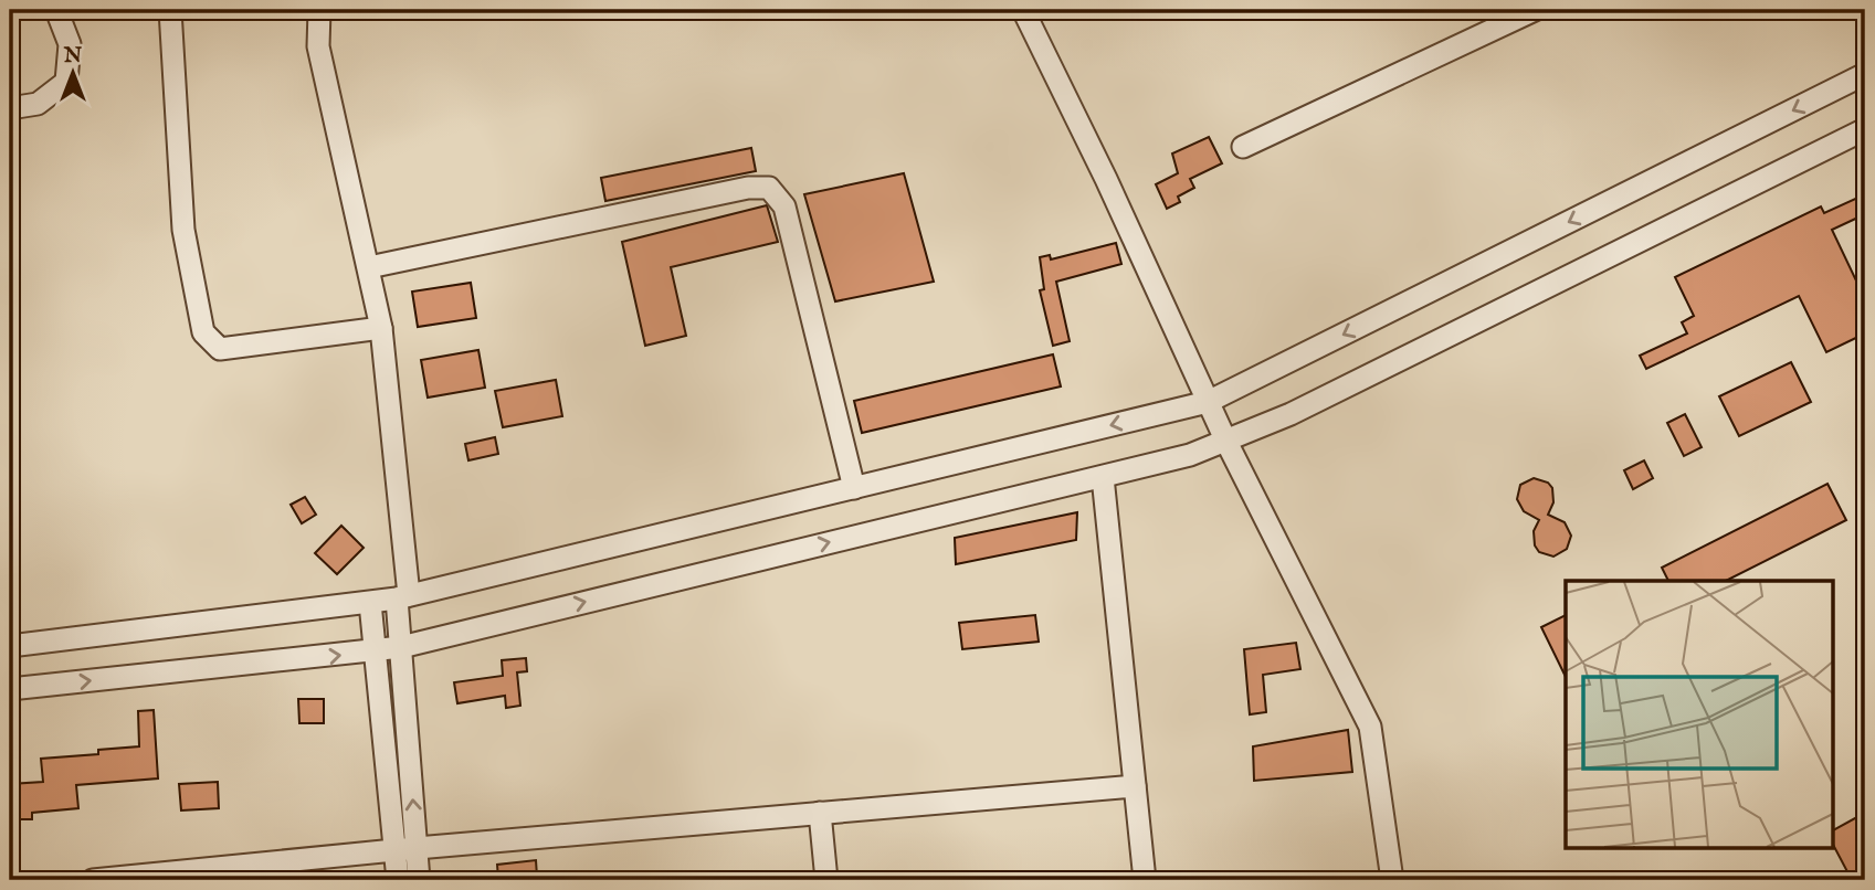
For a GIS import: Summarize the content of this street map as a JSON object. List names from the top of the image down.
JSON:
{
  "north": "top"
}
